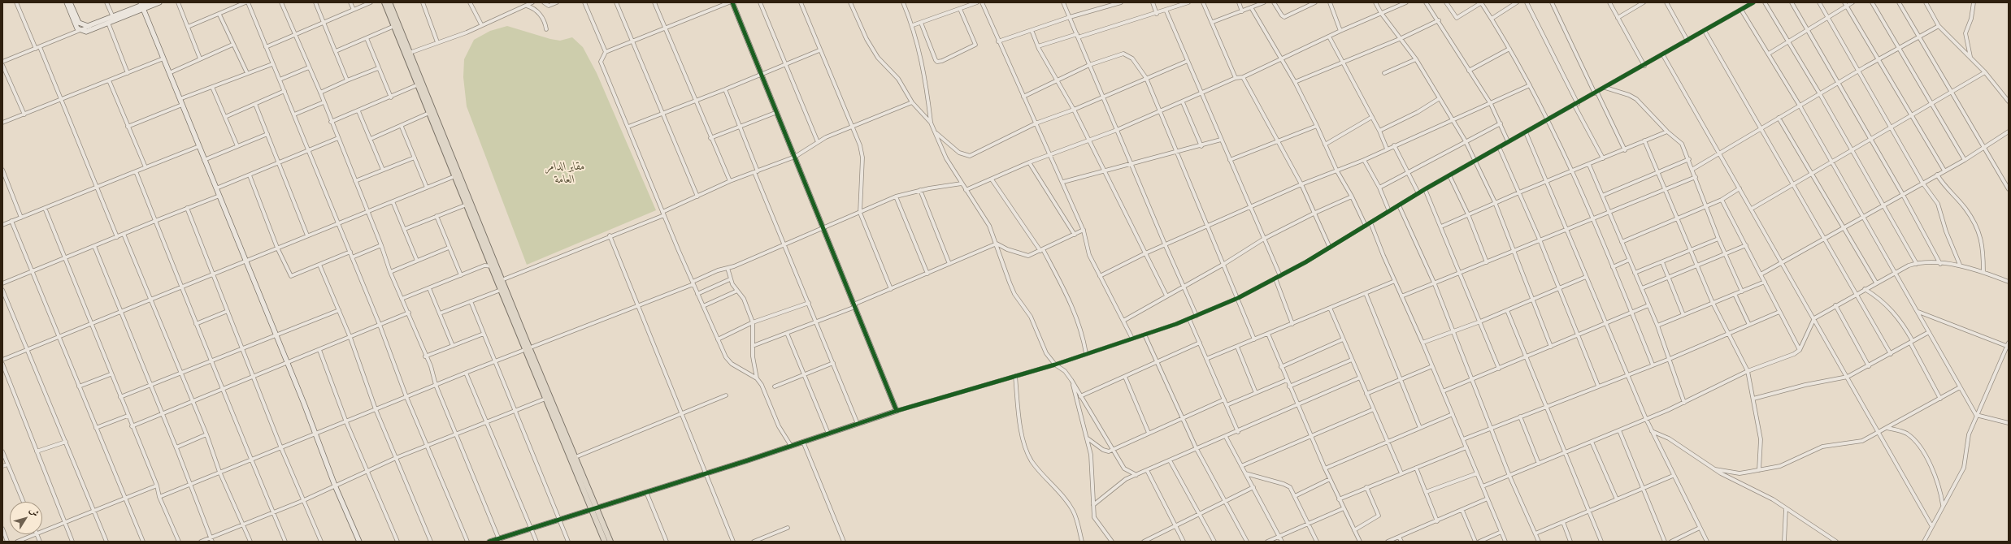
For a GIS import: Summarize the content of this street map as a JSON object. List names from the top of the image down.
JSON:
{
  "parks": ["مقابر الدامر العامة"],
  "north": "top right"
}
